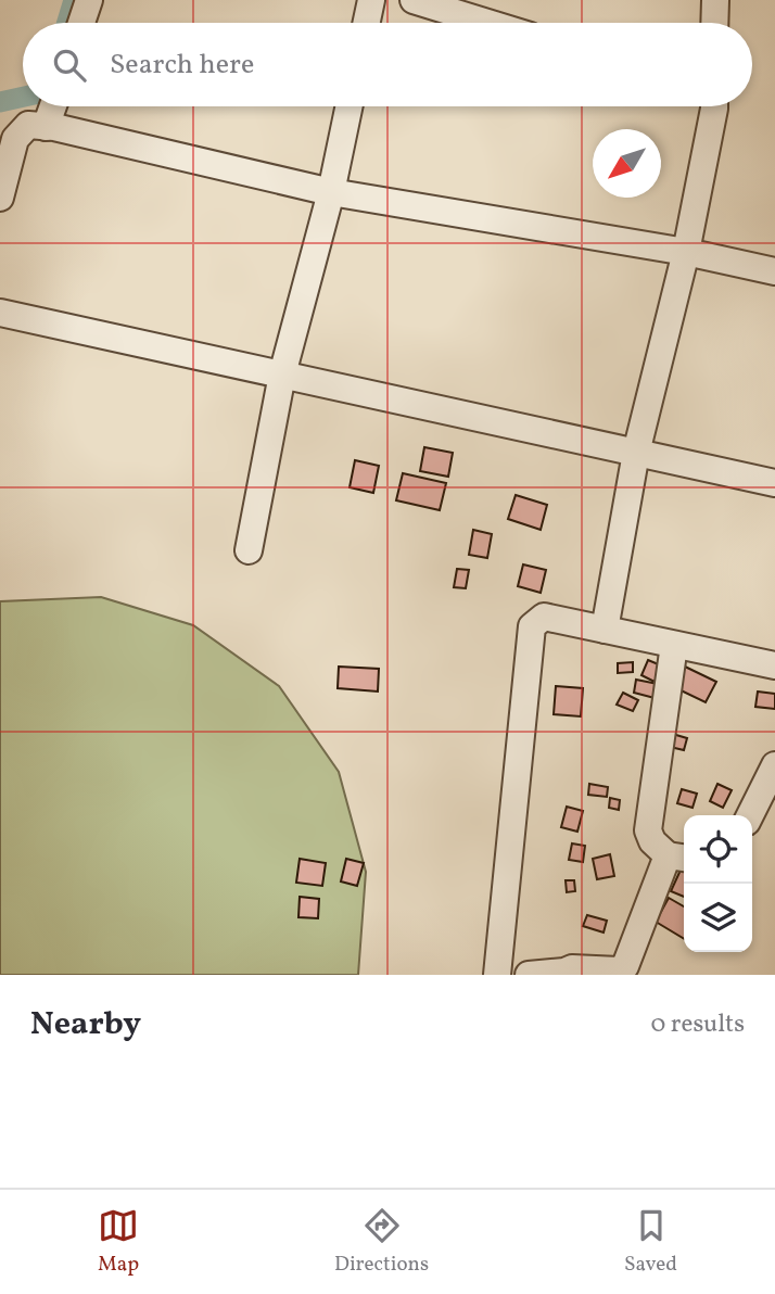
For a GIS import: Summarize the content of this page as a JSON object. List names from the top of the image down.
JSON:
{
  "north": "bottom left",
  "page": {
    "search": "Search here",
    "heading": ["Nearby", "0 results"],
    "nav": ["Map", "Directions", "Saved"]
  }
}
